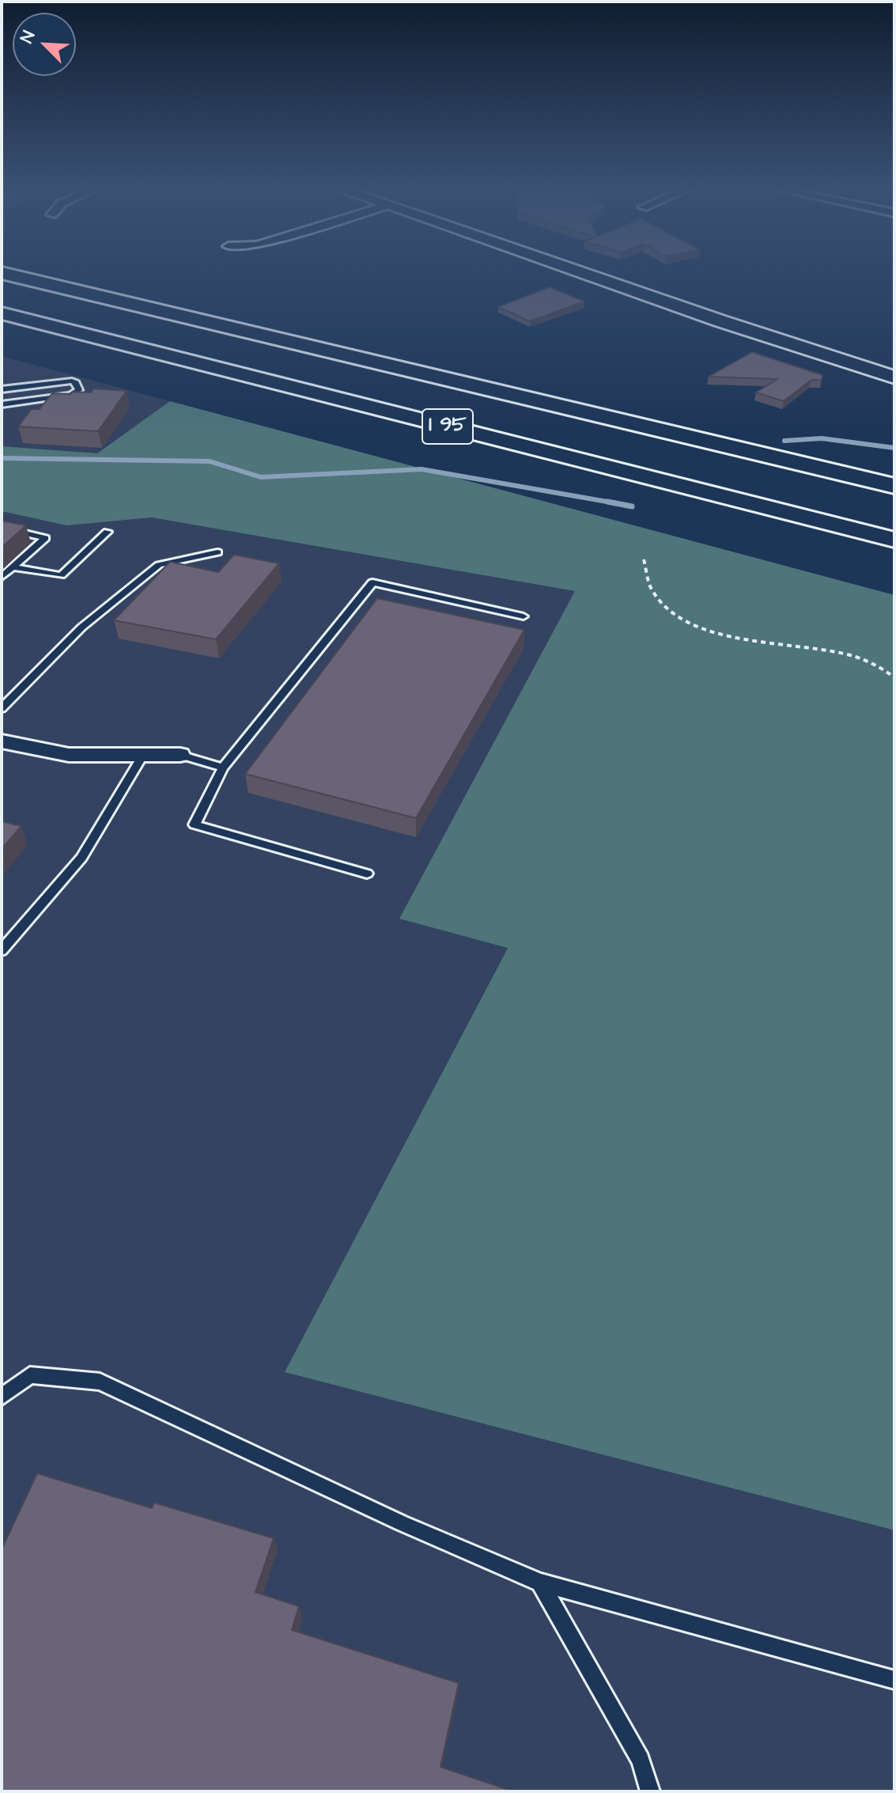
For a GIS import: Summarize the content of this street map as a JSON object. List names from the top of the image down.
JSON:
{
  "streets": {
    "highway": ["I 95"]
  },
  "north": "top left"
}
